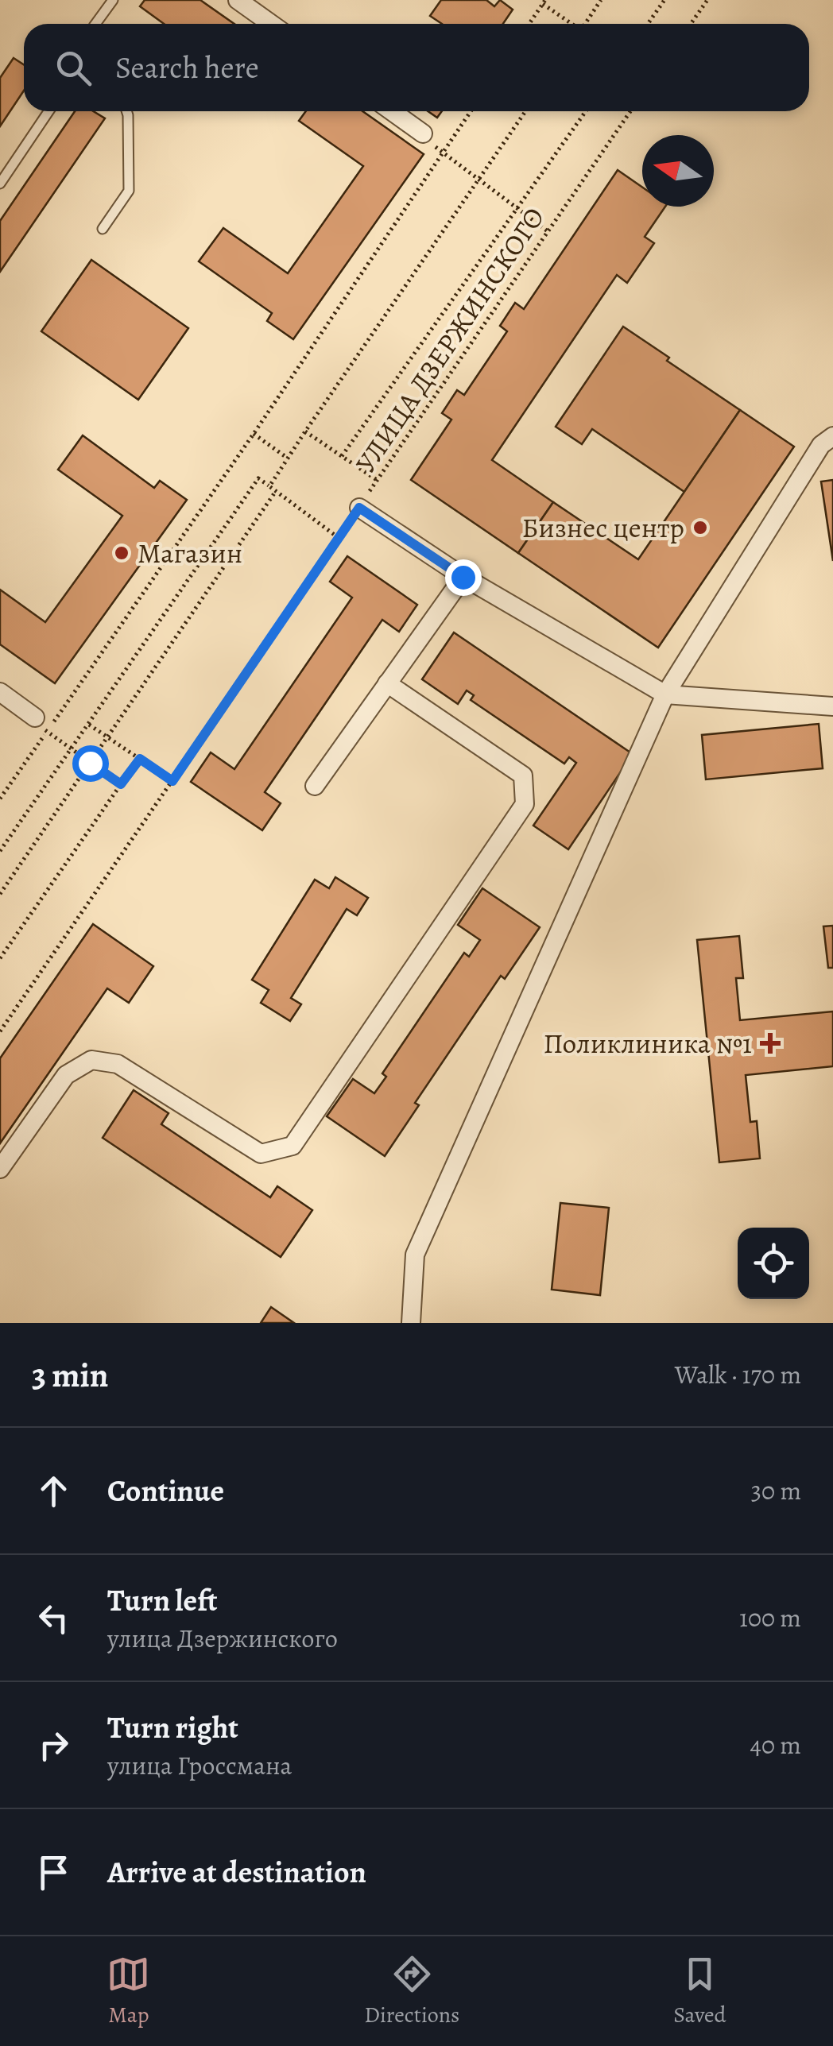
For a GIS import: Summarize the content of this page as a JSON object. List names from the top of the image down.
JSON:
{
  "streets": {
    "path": ["УЛИЦА ДЗЕРЖИНСКОГО"]
  },
  "places": {
    "other": ["Бизнес центр", "Магазин"],
    "health": ["Поликлиника №1"]
  },
  "north": "left",
  "page": {
    "search": "Search here",
    "heading": ["3 min", "Walk · 170 m"],
    "list": [
      ["Continue", "30 m"],
      ["Turn left", "улица Дзержинского", "100 m"],
      ["Turn right", "улица Гроссмана", "40 m"],
      "Arrive at destination"
    ],
    "nav": ["Map", "Directions", "Saved"]
  }
}
